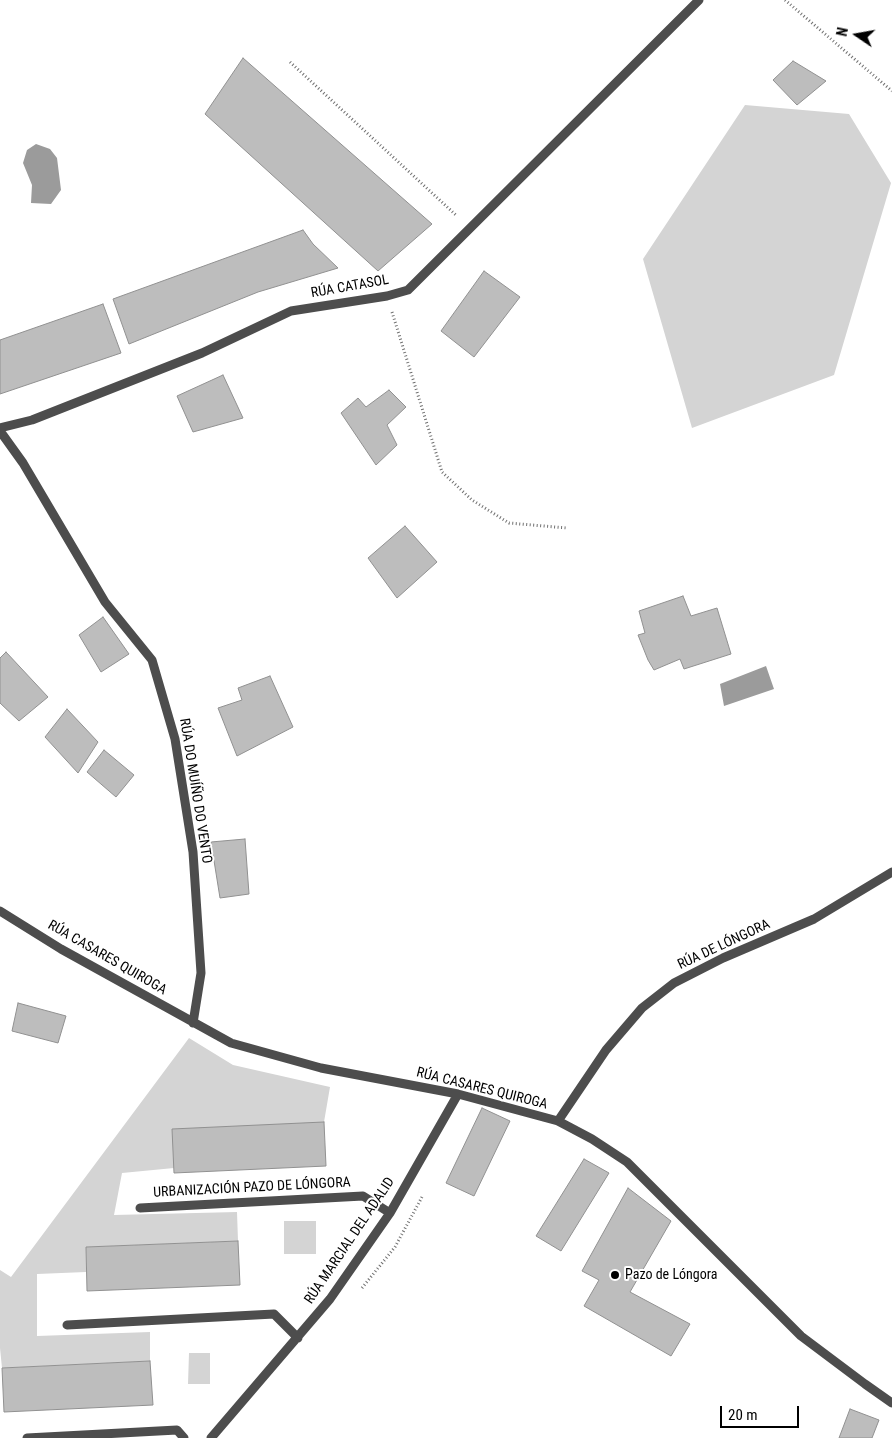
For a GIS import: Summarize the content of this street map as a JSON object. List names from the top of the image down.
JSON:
{
  "streets": {
    "street": [
      "RÚA CATASOL",
      "RÚA DO MUÍÑO DO VENTO",
      "RÚA DE LÓNGORA",
      "RÚA CASARES QUIROGA",
      "URBANIZACIÓN PAZO DE LÓNGORA",
      "RÚA MARCIAL DEL ADALID"
    ]
  },
  "crossings": [
    ["RÚA CATASOL", "RÚA DO MUÍÑO DO VENTO"],
    ["RÚA DO MUÍÑO DO VENTO", "RÚA CASARES QUIROGA"],
    ["RÚA DE LÓNGORA", "RÚA CASARES QUIROGA"],
    ["RÚA CASARES QUIROGA", "RÚA MARCIAL DEL ADALID"],
    ["URBANIZACIÓN PAZO DE LÓNGORA", "RÚA MARCIAL DEL ADALID"]
  ],
  "places": ["Pazo de Lóngora"],
  "scale_bar": "20 m",
  "north": "left"
}
